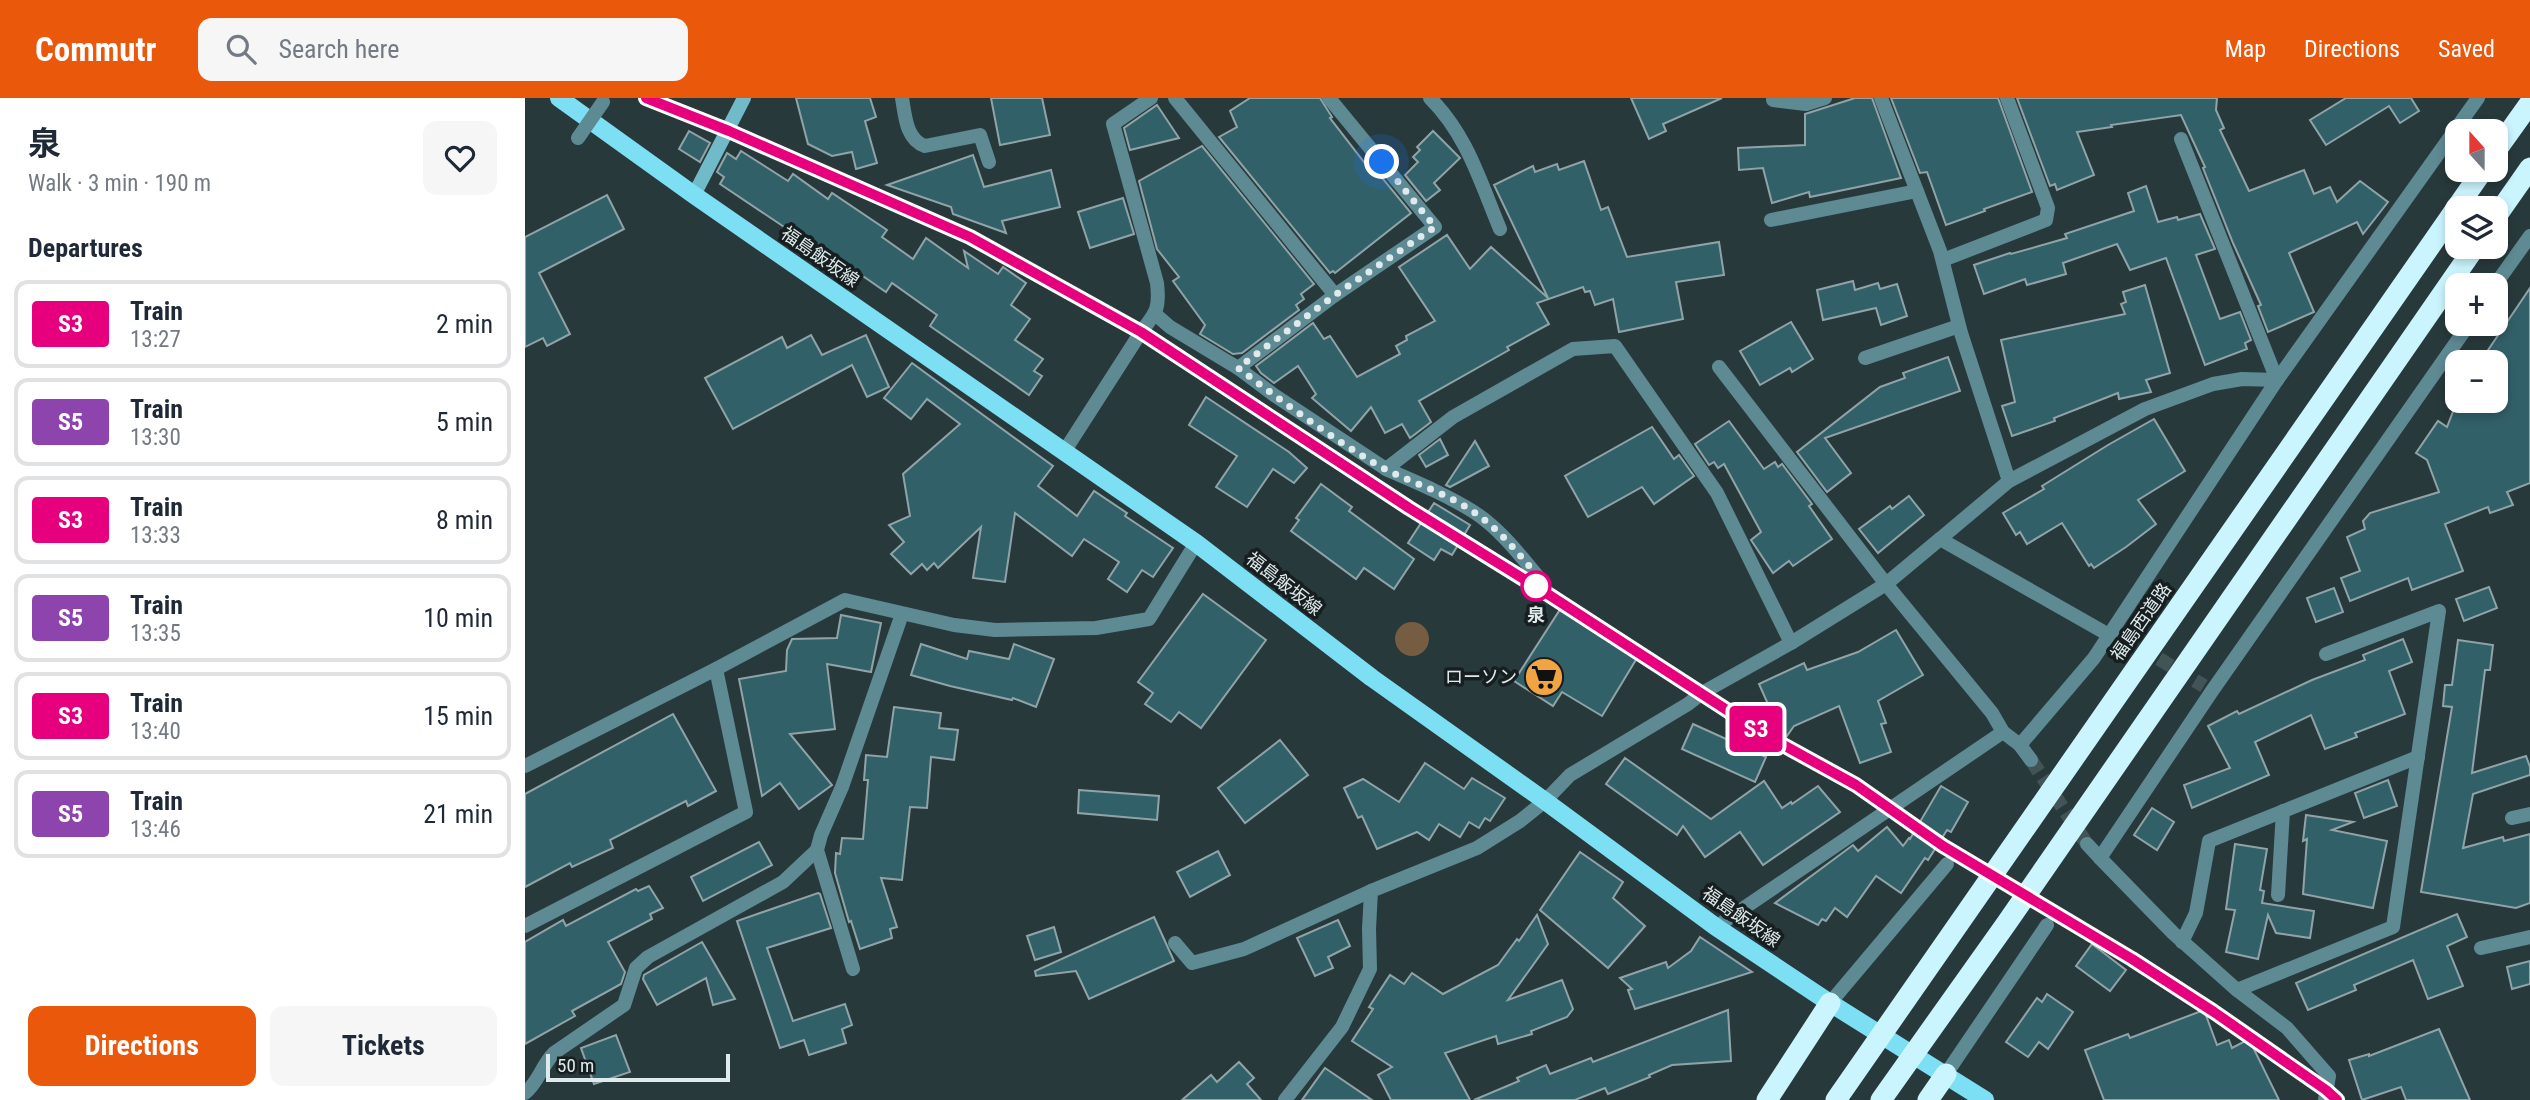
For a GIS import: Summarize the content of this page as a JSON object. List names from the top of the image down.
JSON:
{
  "streets": {
    "highway": ["福島西道路"],
    "main road": ["福島飯坂線"]
  },
  "places": {
    "other": ["泉"],
    "supermarket": ["ローソン"]
  },
  "scale_bar": "50 m",
  "north": "top",
  "page": {
    "header": "Commutr",
    "search": "Search here",
    "nav": ["Map", "Directions", "Saved"],
    "heading": [
      ["泉", "Walk · 3 min · 190 m"],
      "Departures"
    ],
    "on_map": "S3",
    "map_buttons": ["+", "−"],
    "list": [
      {
        "mark": "S3",
        "name": "Train",
        "note": "13:27",
        "value": "2 min"
      },
      {
        "mark": "S5",
        "name": "Train",
        "note": "13:30",
        "value": "5 min"
      },
      {
        "mark": "S3",
        "name": "Train",
        "note": "13:33",
        "value": "8 min"
      },
      {
        "mark": "S5",
        "name": "Train",
        "note": "13:35",
        "value": "10 min"
      },
      {
        "mark": "S3",
        "name": "Train",
        "note": "13:40",
        "value": "15 min"
      },
      {
        "mark": "S5",
        "name": "Train",
        "note": "13:46",
        "value": "21 min"
      }
    ],
    "buttons": ["Directions", "Tickets"],
    "scale": "50 m"
  }
}
